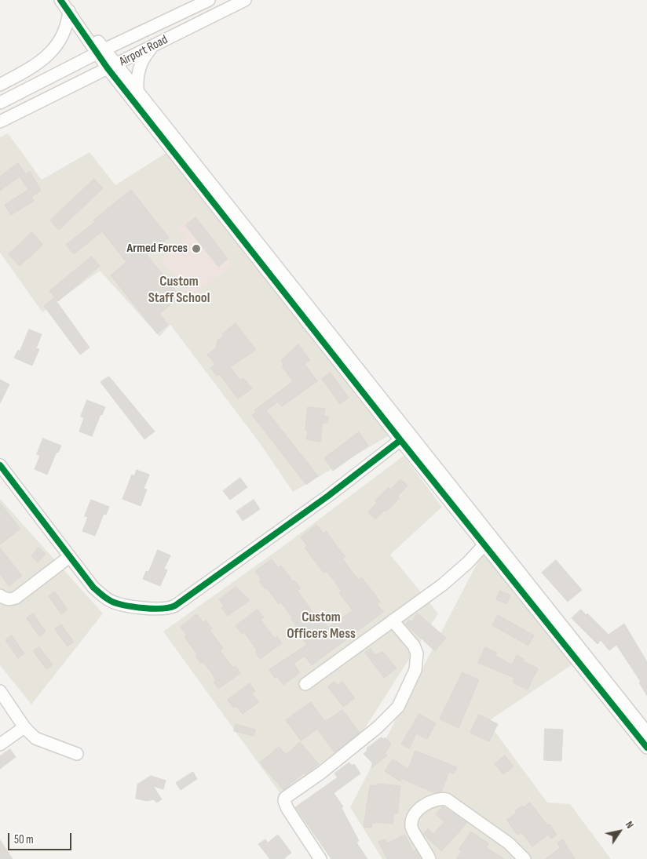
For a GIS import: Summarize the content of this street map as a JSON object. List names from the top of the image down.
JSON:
{
  "streets": {
    "street": ["Airport Road"]
  },
  "districts": ["Custom Staff School", "Custom Officers Mess"],
  "places": ["Armed Forces"],
  "scale_bar": "50 m",
  "north": "top right"
}
